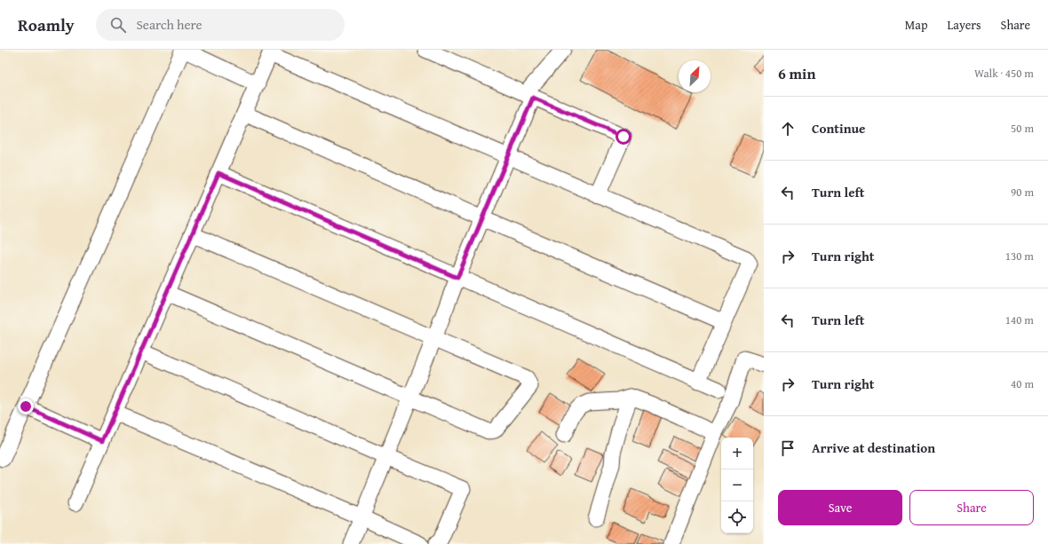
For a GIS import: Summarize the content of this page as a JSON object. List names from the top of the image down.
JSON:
{
  "north": "top right",
  "page": {
    "header": "Roamly",
    "search": "Search here",
    "nav": ["Map", "Layers", "Share"],
    "heading": ["6 min", "Walk · 450 m"],
    "list": [
      ["Continue", "50 m"],
      ["Turn left", "90 m"],
      ["Turn right", "130 m"],
      ["Turn left", "140 m"],
      ["Turn right", "40 m"],
      "Arrive at destination"
    ],
    "map_buttons": ["+", "−"],
    "buttons": ["Save", "Share"]
  }
}
